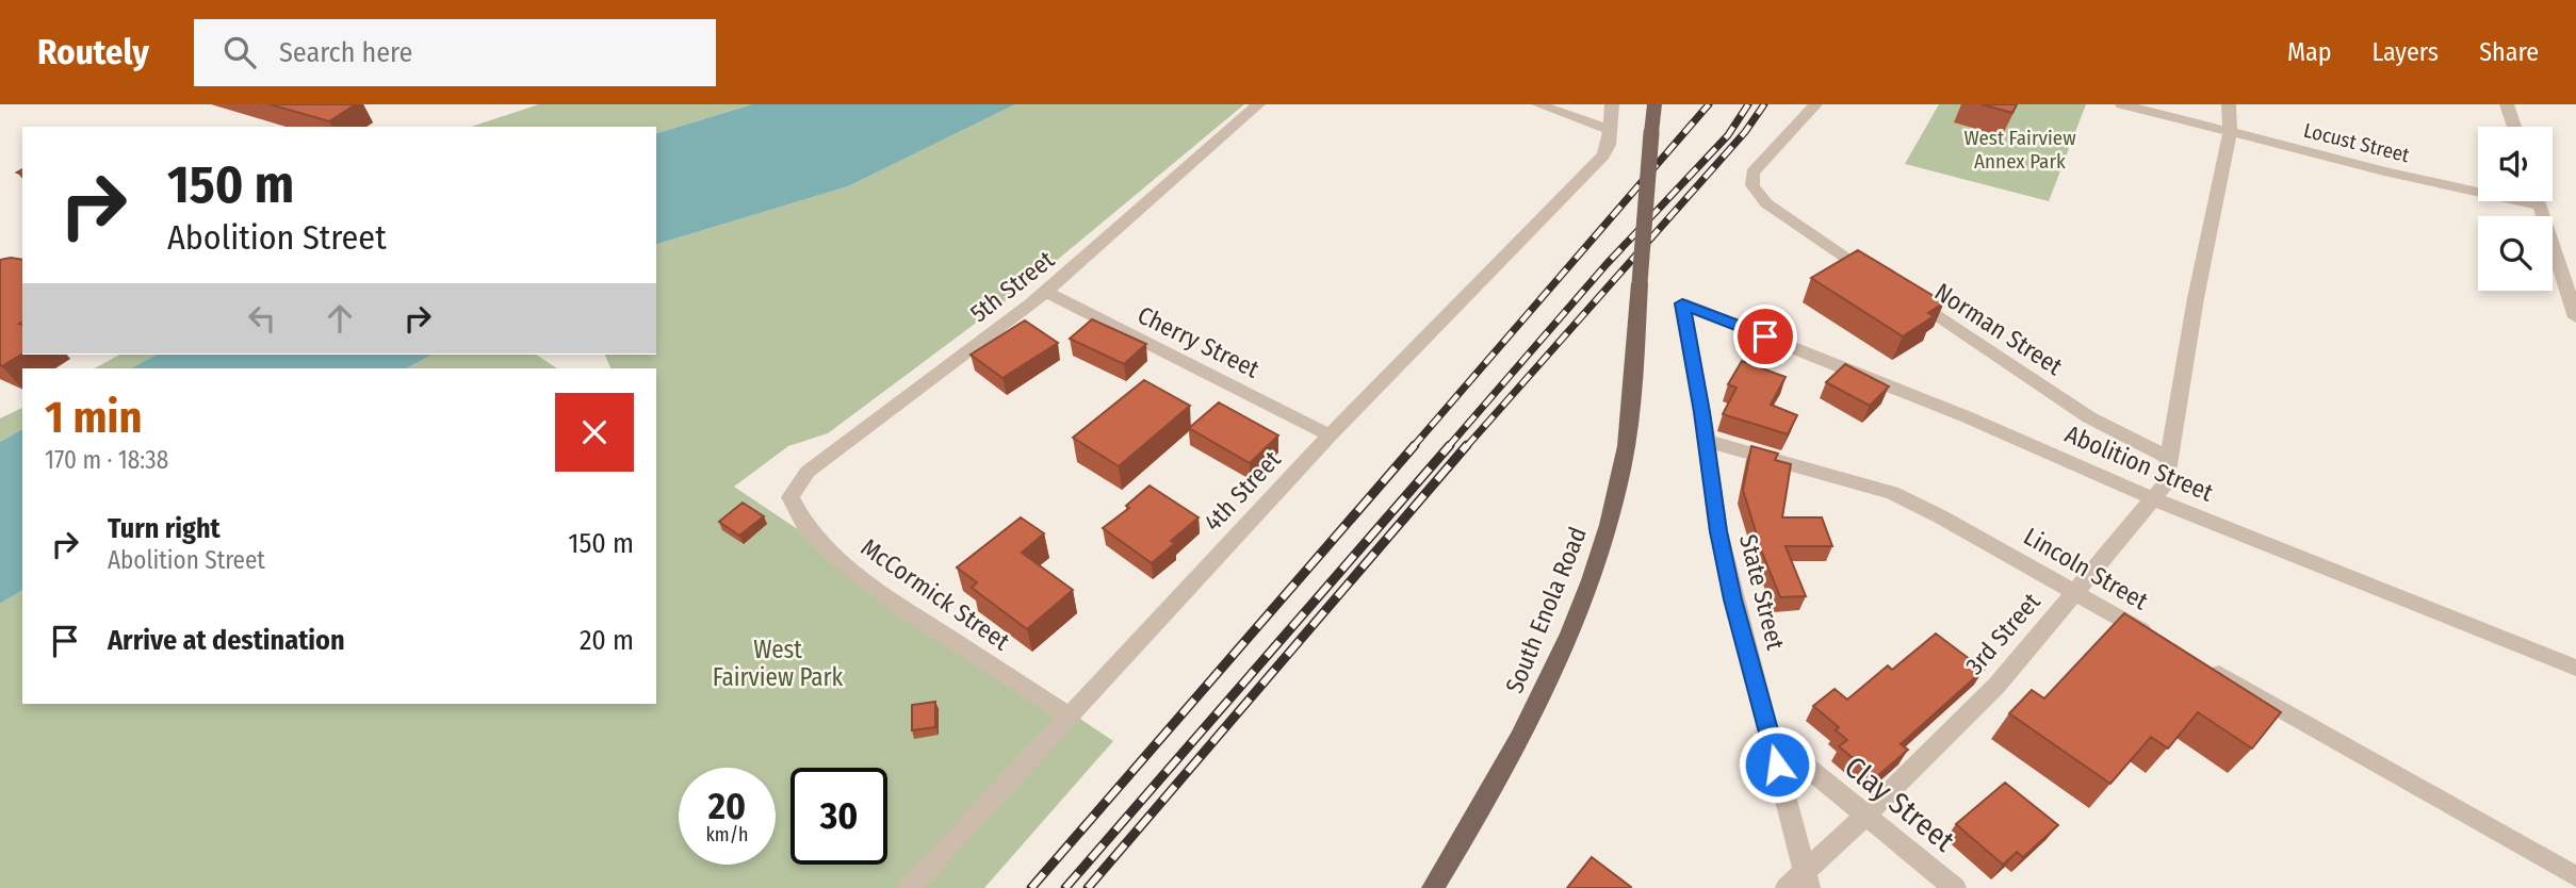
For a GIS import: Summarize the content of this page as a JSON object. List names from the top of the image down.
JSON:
{
  "streets": {
    "main road": ["South Enola Road"],
    "street": [
      "Locust Street",
      "5th Street",
      "Norman Street",
      "Cherry Street",
      "Abolition Street",
      "4th Street",
      "Lincoln Street",
      "State Street",
      "McCormick Street",
      "3rd Street",
      "Clay Street"
    ]
  },
  "crossings": [
    ["Locust Street", "3rd Street"],
    ["5th Street", "Cherry Street"],
    ["5th Street", "McCormick Street"],
    ["Norman Street", "3rd Street"],
    ["Cherry Street", "4th Street"],
    ["Abolition Street", "State Street"],
    ["Abolition Street", "3rd Street"],
    ["4th Street", "McCormick Street"],
    ["Lincoln Street", "State Street"],
    ["Lincoln Street", "3rd Street"],
    ["State Street", "3rd Street"],
    ["State Street", "Clay Street"],
    ["3rd Street", "Clay Street"]
  ],
  "parks": ["West Fairview Annex Park", "West Fairview Park"],
  "page": {
    "header": "Routely",
    "search": "Search here",
    "nav": ["Map", "Layers", "Share"],
    "turn": ["150 m", "Abolition Street"],
    "heading": ["1 min", "170 m · 18:38"],
    "list": [
      {
        "name": "Turn right",
        "note": "Abolition Street",
        "value": "150 m"
      },
      {
        "name": "Arrive at destination",
        "value": "20 m"
      }
    ],
    "speed": "20 km/h",
    "limit": "30"
  }
}
